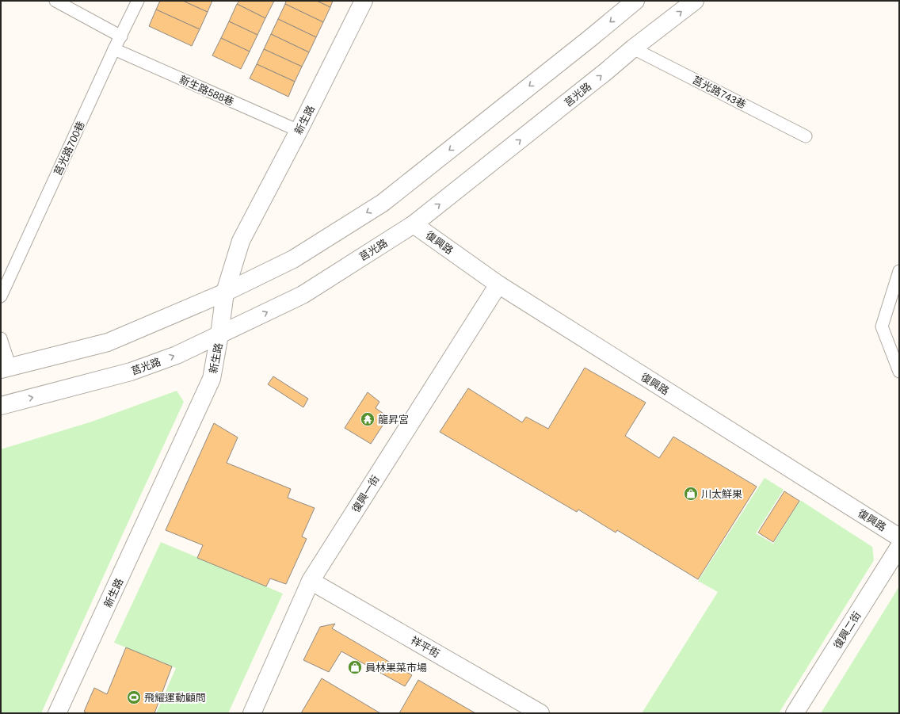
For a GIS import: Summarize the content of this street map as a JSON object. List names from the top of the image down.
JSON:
{
  "streets": {
    "street": [
      "莒光路",
      "新生路",
      "復興路",
      "復興一街",
      "復興二街",
      "祥平街"
    ],
    "lane": ["新生路588巷", "莒光路743巷", "莒光路700巷"]
  },
  "crossings": [
    ["新生路588巷", "新生路"],
    ["新生路588巷", "莒光路700巷"],
    ["莒光路743巷", "莒光路"],
    ["莒光路", "新生路"],
    ["莒光路", "復興路"],
    ["復興路", "復興一街"],
    ["復興一街", "祥平街"]
  ],
  "places": {
    "temple": ["龍昇宮"],
    "shop": ["川太鮮果", "員林果菜市場"],
    "sports": ["飛耀運動顧問"]
  }
}
